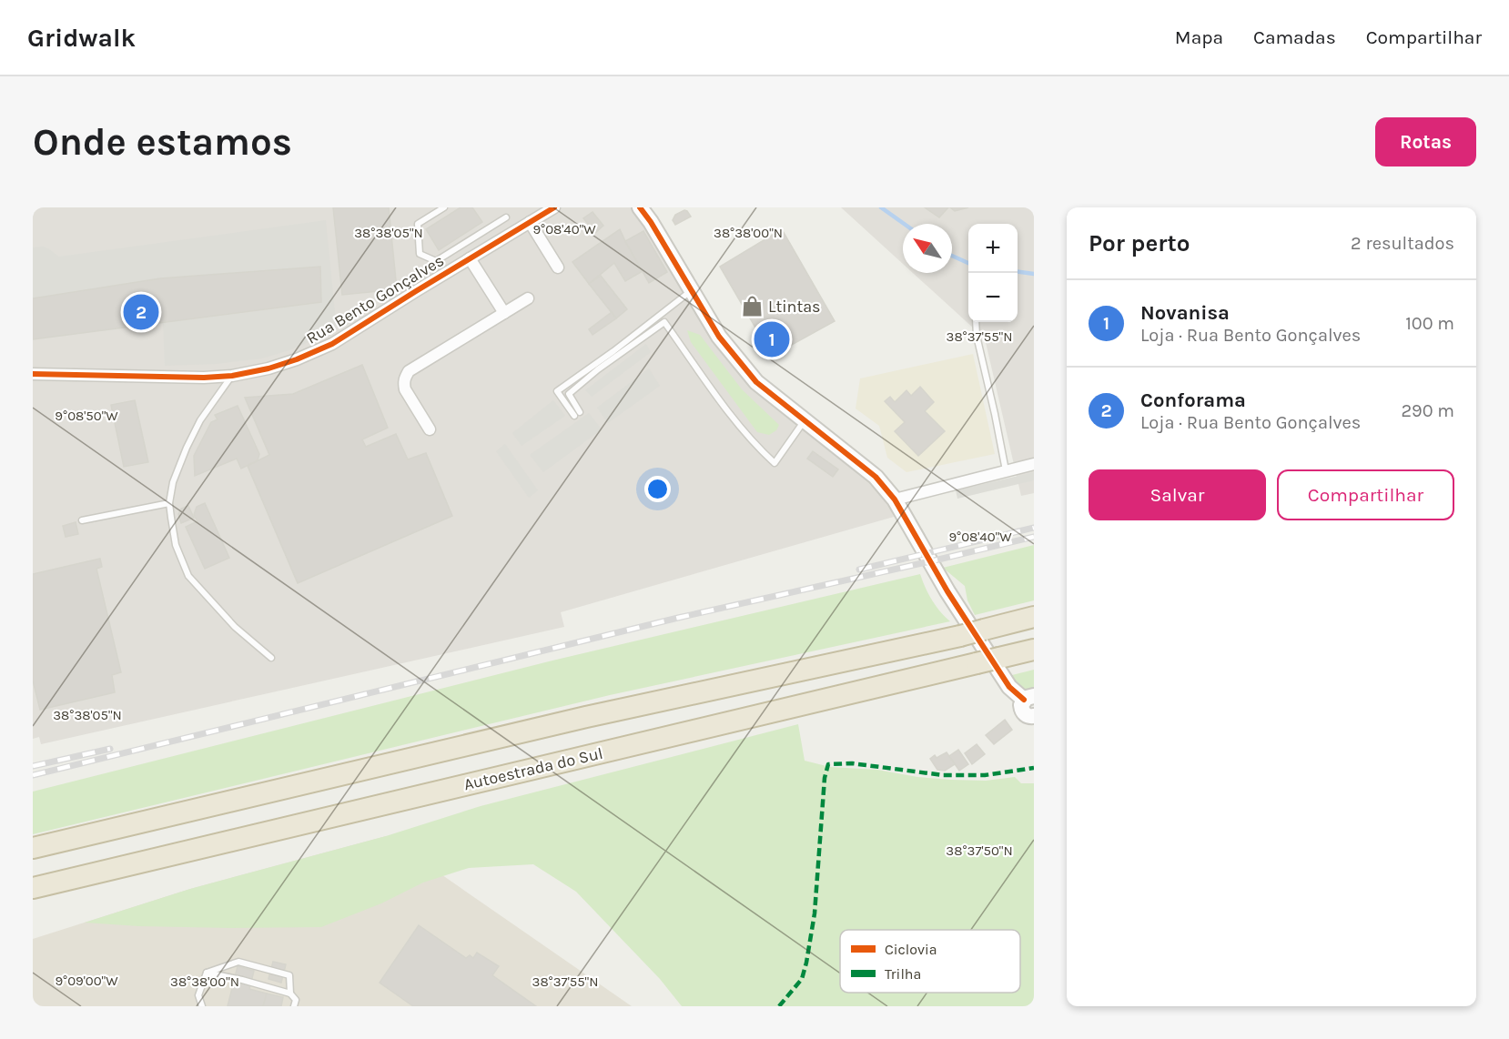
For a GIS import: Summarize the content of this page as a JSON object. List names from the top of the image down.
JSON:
{
  "streets": {
    "highway": ["Autoestrada do Sul"],
    "street": ["Rua Bento Gonçalves"]
  },
  "places": {
    "shop": ["Ltintas"]
  },
  "legend": ["Ciclovia", "Trilha"],
  "north": "top left",
  "page": {
    "header": "Gridwalk",
    "nav": ["Mapa", "Camadas", "Compartilhar"],
    "buttons": [
      "Rotas",
      ["Salvar", "Compartilhar"]
    ],
    "title": "Onde estamos",
    "heading": ["Por perto", "2 resultados"],
    "map_buttons": ["+", "−"],
    "list": [
      {
        "mark": "1",
        "name": "Novanisa",
        "note": "Loja · Rua Bento Gonçalves",
        "value": "100 m"
      },
      {
        "mark": "2",
        "name": "Conforama",
        "note": "Loja · Rua Bento Gonçalves",
        "value": "290 m"
      }
    ],
    "pins": ["2", "1"]
  },
  "coordinates": [
    "9°08'40\"W",
    "38°38'05\"N",
    "38°38'00\"N",
    "38°37'55\"N",
    "9°08'50\"W",
    "38°37'50\"N",
    "9°09'00\"W"
  ]
}
